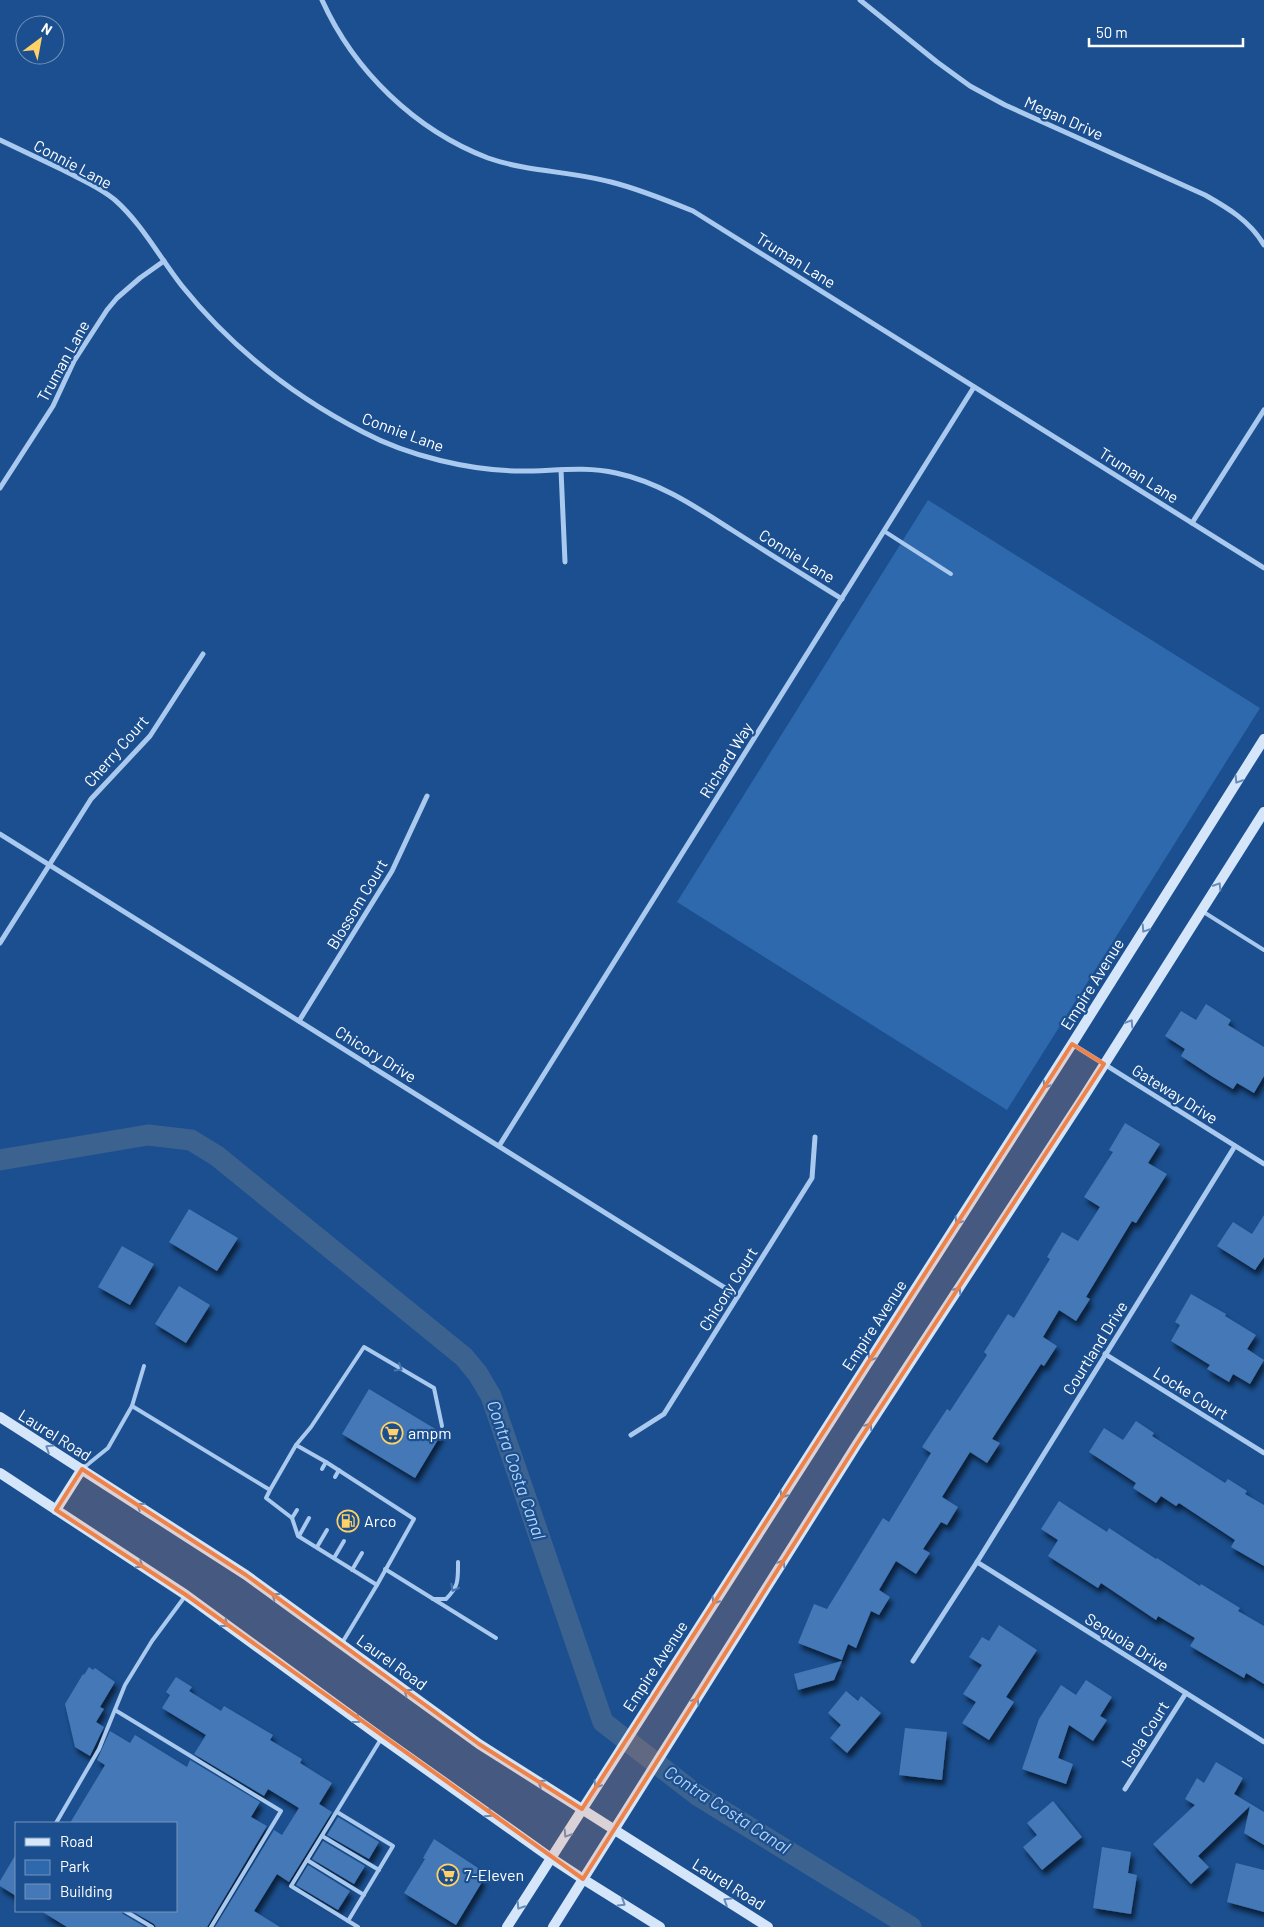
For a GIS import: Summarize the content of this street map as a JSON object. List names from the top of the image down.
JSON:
{
  "streets": {
    "main road": ["Empire Avenue", "Laurel Road"],
    "street": [
      "Megan Drive",
      "Connie Lane",
      "Truman Lane",
      "Cherry Court",
      "Richard Way",
      "Blossom Court",
      "Chicory Drive",
      "Gateway Drive",
      "Chicory Court",
      "Courtland Drive",
      "Locke Court",
      "Sequoia Drive",
      "Isola Court"
    ]
  },
  "crossings": [
    ["Connie Lane", "Truman Lane"],
    ["Connie Lane", "Richard Way"],
    ["Truman Lane", "Richard Way"],
    ["Cherry Court", "Chicory Drive"],
    ["Richard Way", "Chicory Drive"],
    ["Blossom Court", "Chicory Drive"],
    ["Empire Avenue", "Gateway Drive"],
    ["Empire Avenue", "Laurel Road"],
    ["Chicory Drive", "Chicory Court"],
    ["Gateway Drive", "Courtland Drive"],
    ["Courtland Drive", "Locke Court"],
    ["Courtland Drive", "Sequoia Drive"],
    ["Sequoia Drive", "Isola Court"]
  ],
  "water": ["Contra Costa Canal"],
  "places": {
    "supermarket": ["ampm", "7-Eleven"],
    "fuel station": ["Arco"]
  },
  "legend": ["Road", "Park", "Building"],
  "scale_bar": "50 m",
  "north": "top right"
}
